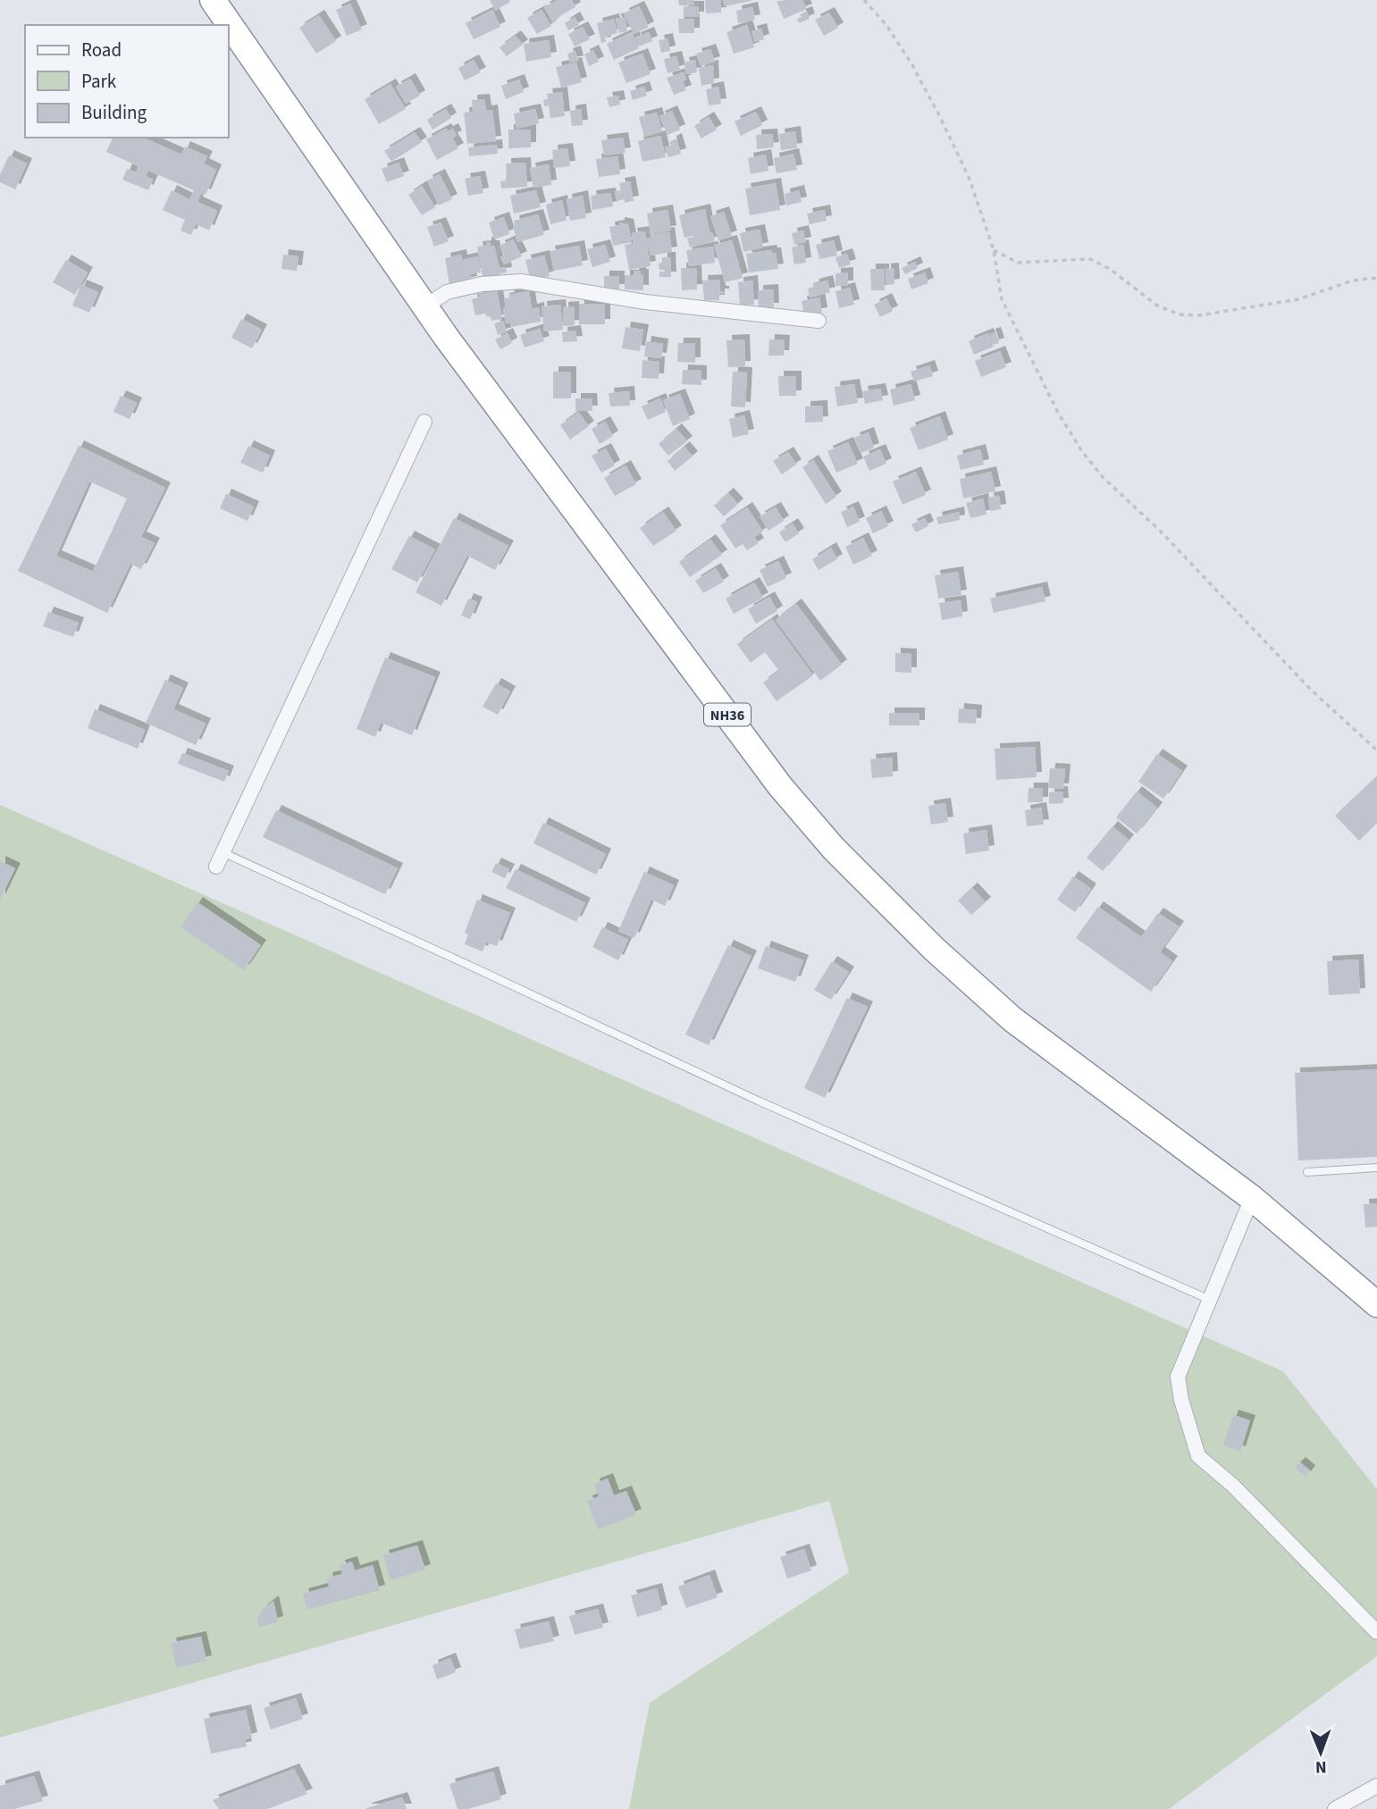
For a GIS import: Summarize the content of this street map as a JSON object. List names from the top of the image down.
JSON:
{
  "streets": {
    "highway": ["NH36"]
  },
  "legend": ["Road", "Park", "Building"],
  "north": "bottom"
}
